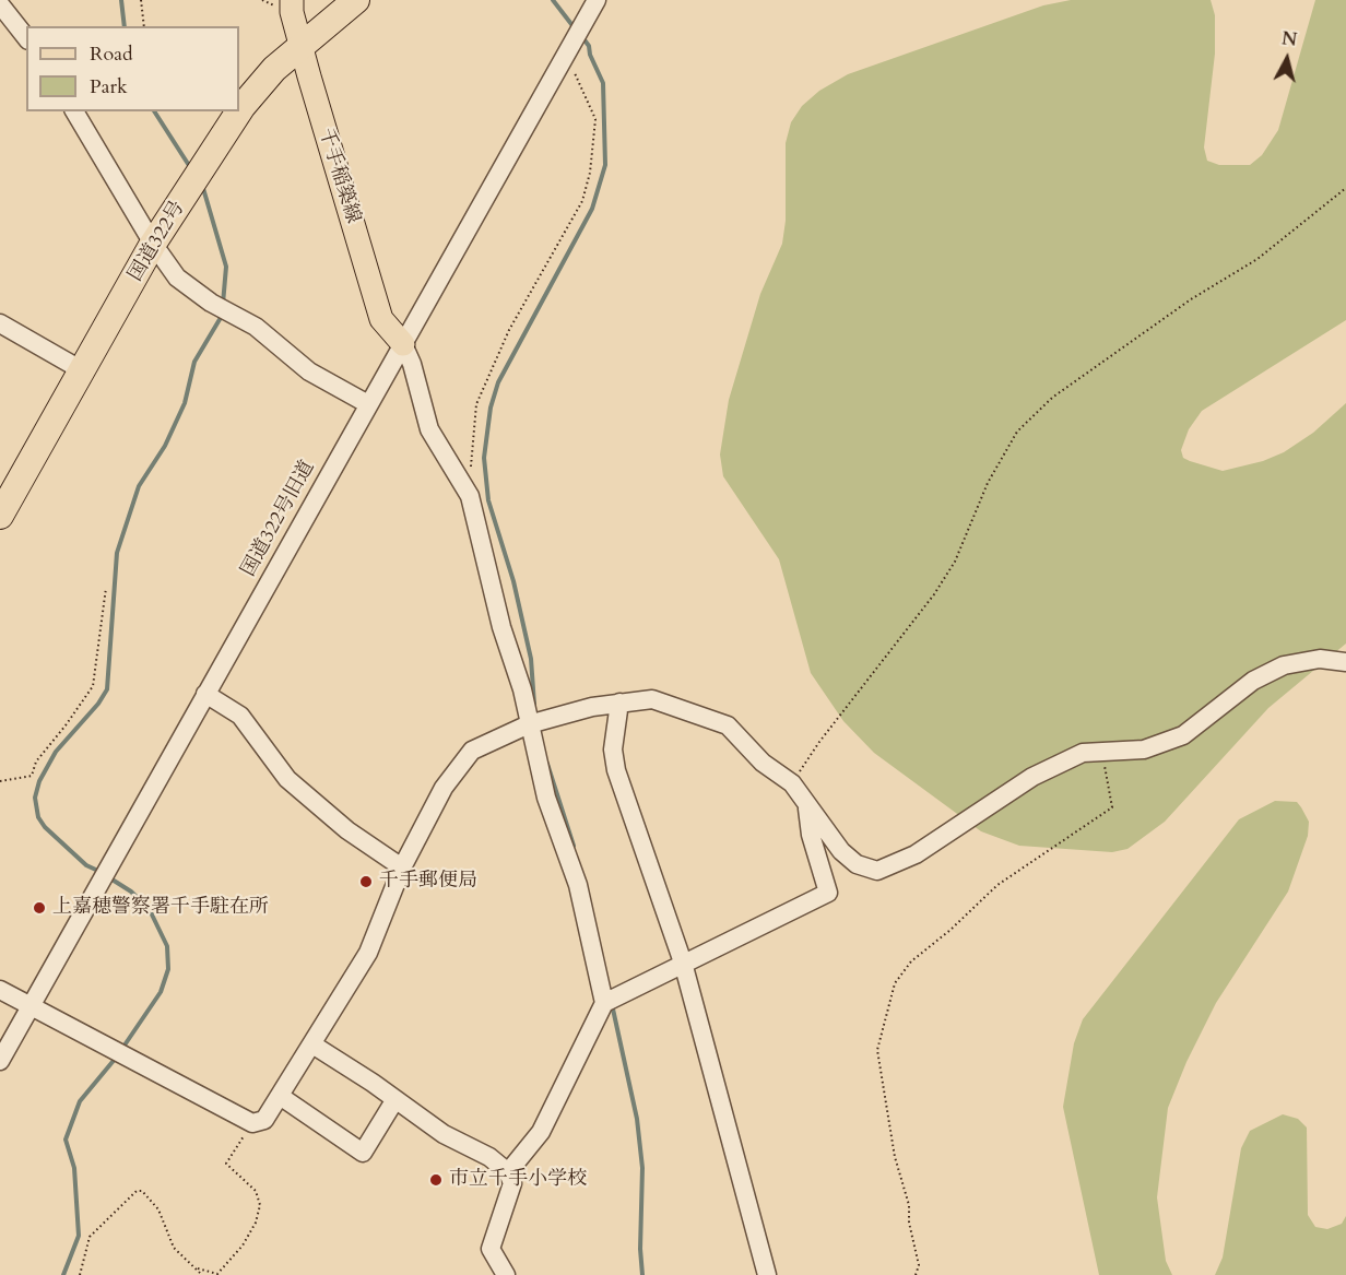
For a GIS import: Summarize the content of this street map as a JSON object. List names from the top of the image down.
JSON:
{
  "streets": {
    "highway": ["国道322号"],
    "main road": ["千手稲築線"],
    "street": ["国道322号旧道"]
  },
  "crossings": [
    ["千手稲築線", "国道322号"],
    ["千手稲築線", "国道322号旧道"]
  ],
  "places": ["千手郵便局", "上嘉穂警察署千手駐在所", "市立千手小学校"],
  "legend": ["Road", "Park"],
  "north": "top"
}
